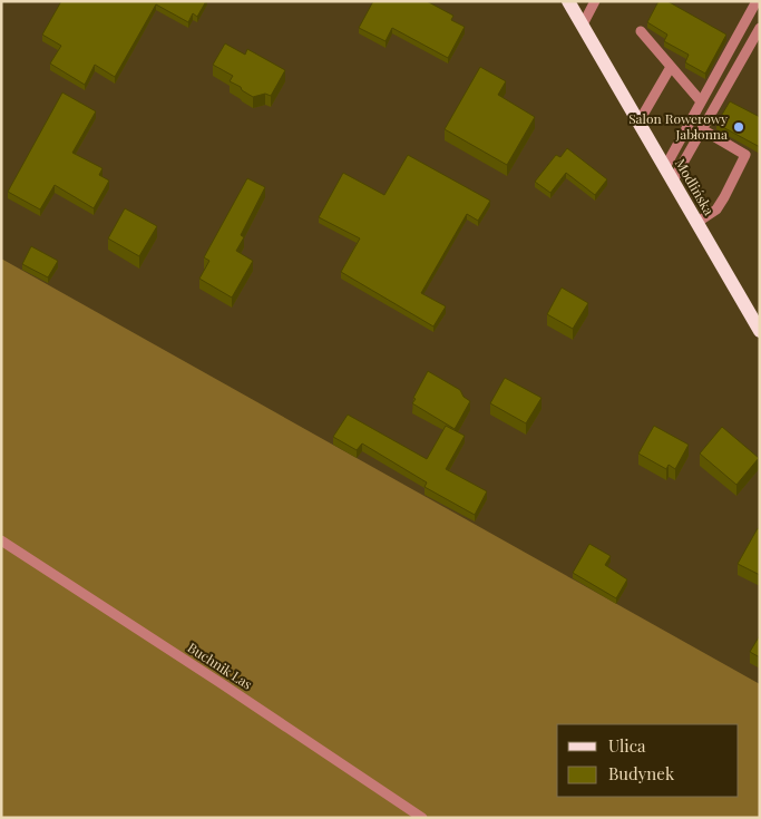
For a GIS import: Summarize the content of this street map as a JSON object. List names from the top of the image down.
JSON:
{
  "streets": {
    "main road": ["Modlińska"],
    "street": ["Buchnik Las"]
  },
  "places": ["Salon Rowerowy Jabłonna"],
  "legend": ["Ulica", "Budynek"]
}
